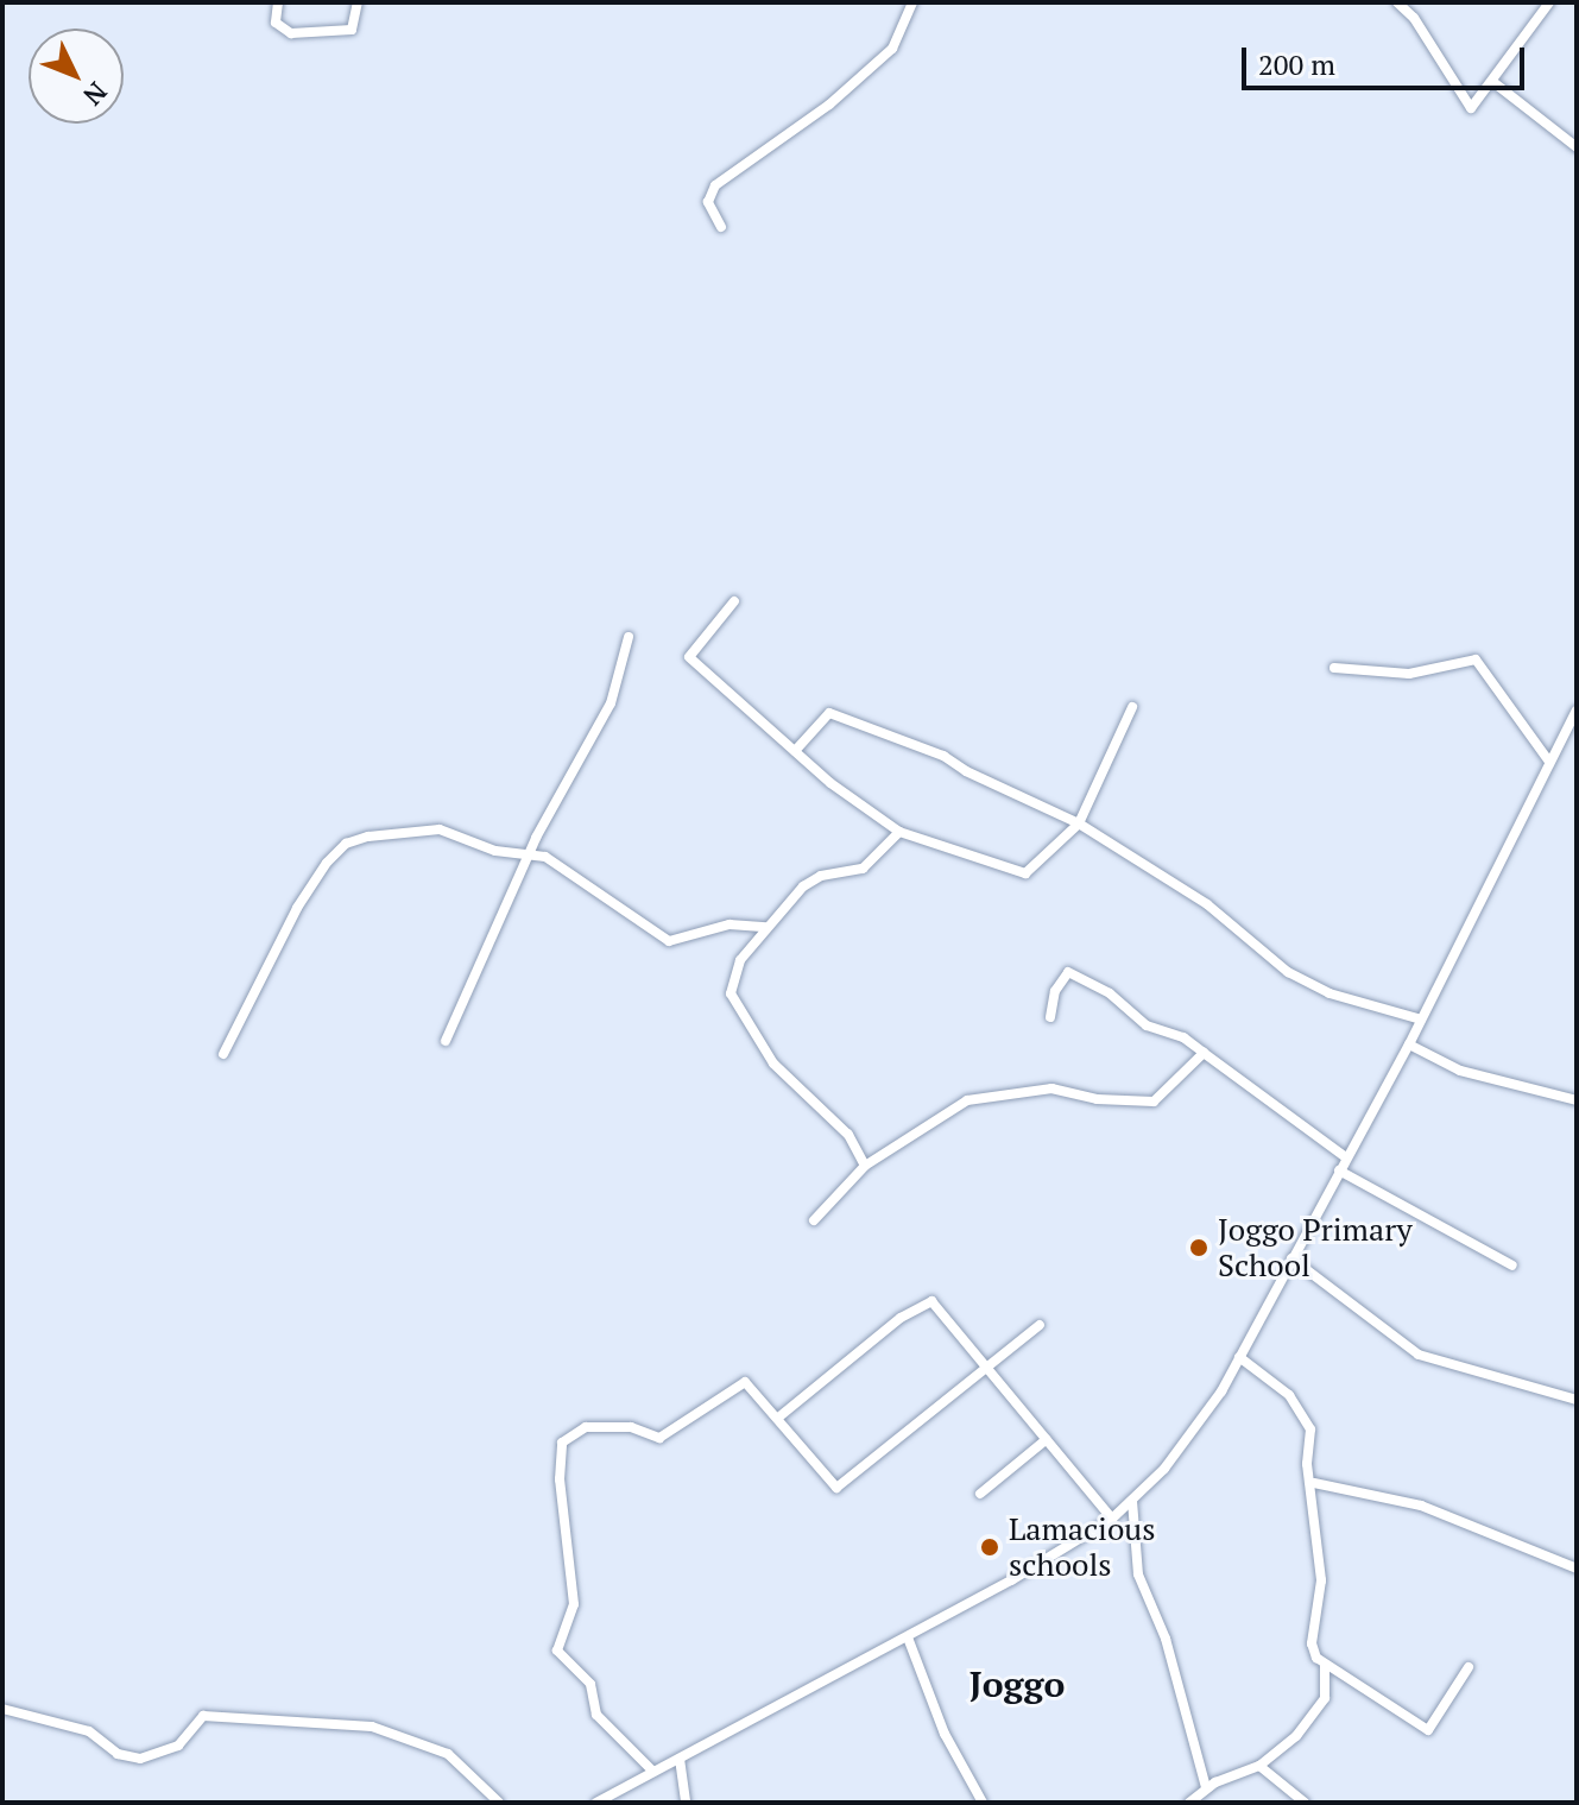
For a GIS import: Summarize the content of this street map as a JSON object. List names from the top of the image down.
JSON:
{
  "districts": ["Joggo"],
  "places": ["Joggo Primary School", "Lamacious schools"],
  "scale_bar": "200 m",
  "north": "bottom right"
}
